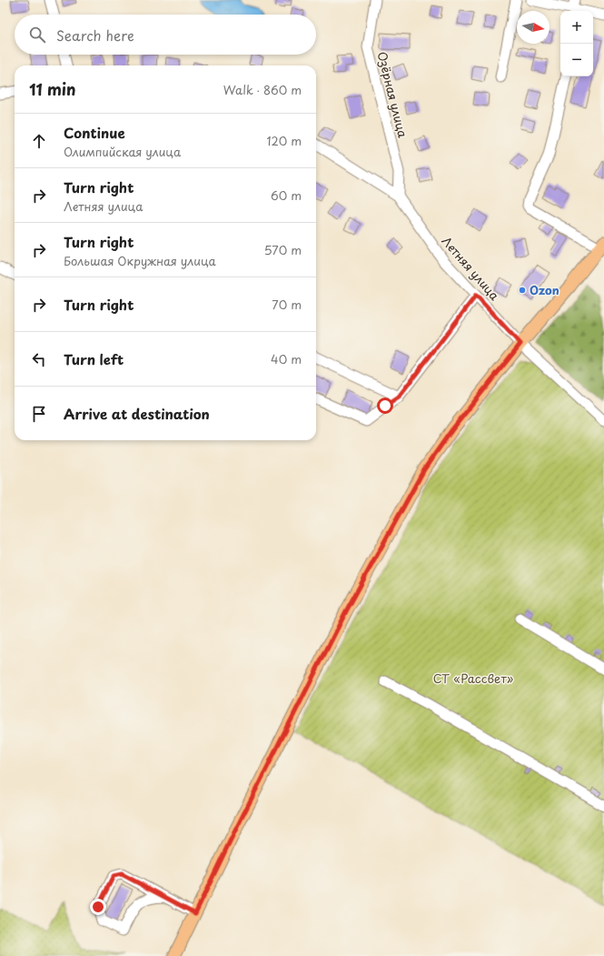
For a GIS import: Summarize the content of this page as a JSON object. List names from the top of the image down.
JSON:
{
  "streets": {
    "street": ["Озёрная улица", "Летняя улица"]
  },
  "crossings": [
    ["Озёрная улица", "Летняя улица"]
  ],
  "parks": ["СТ «Рассвет»"],
  "places": ["Ozon"],
  "north": "right",
  "page": {
    "map_buttons": ["+", "−"],
    "search": "Search here",
    "heading": ["11 min", "Walk · 860 m"],
    "list": [
      ["Continue", "Олимпийская улица", "120 m"],
      ["Turn right", "Летняя улица", "60 m"],
      ["Turn right", "Большая Окружная улица", "570 m"],
      ["Turn right", "70 m"],
      ["Turn left", "40 m"],
      "Arrive at destination"
    ]
  }
}
